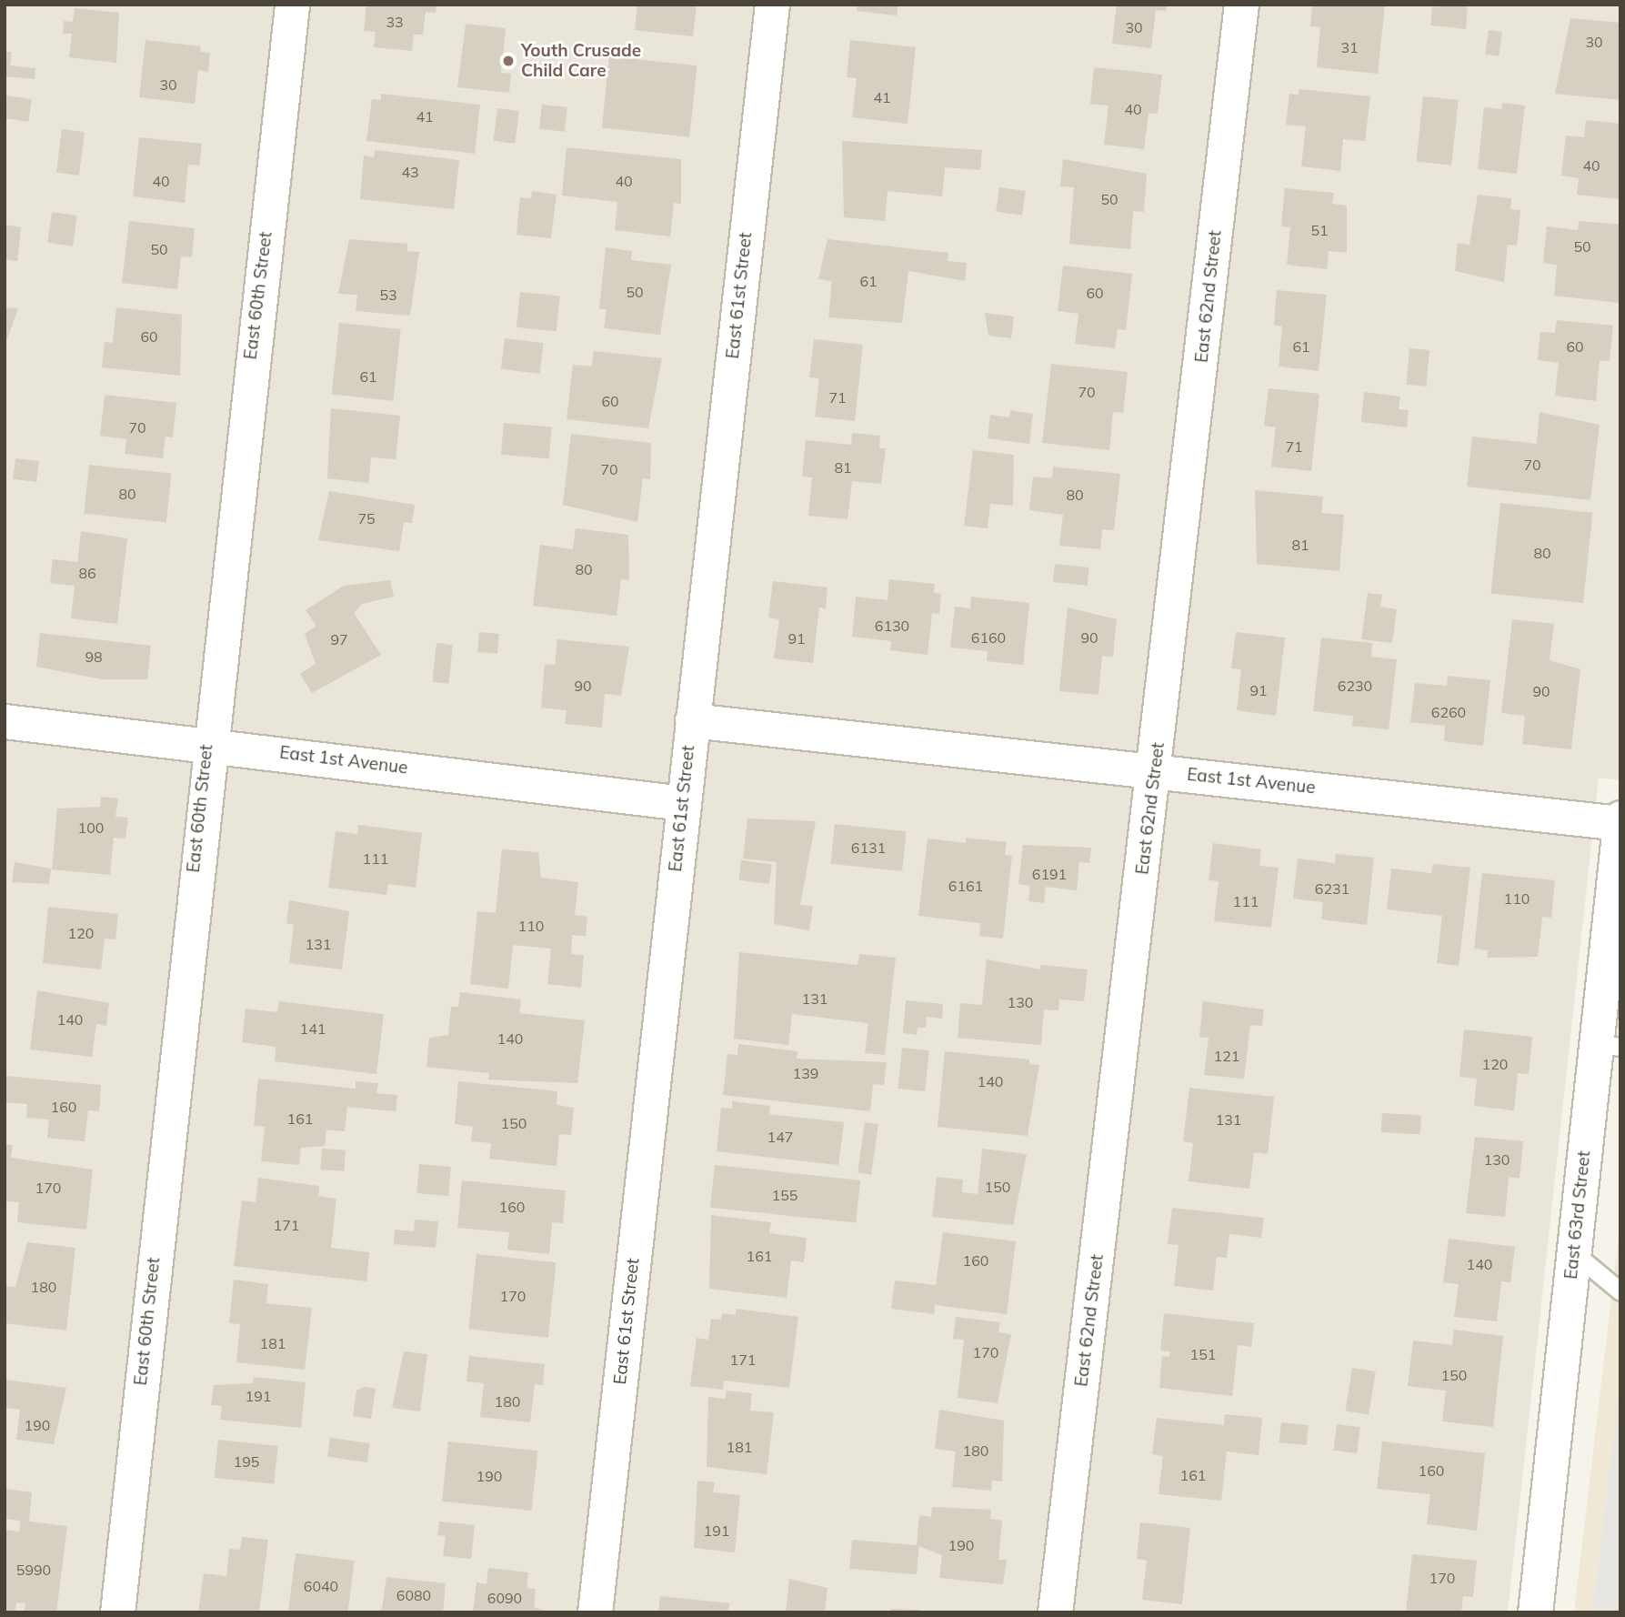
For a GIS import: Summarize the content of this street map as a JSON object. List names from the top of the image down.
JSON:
{
  "streets": {
    "street": [
      "East 60th Street",
      "East 61st Street",
      "East 62nd Street",
      "East 1st Avenue",
      "East 63rd Street"
    ]
  },
  "crossings": [
    ["East 60th Street", "East 1st Avenue"],
    ["East 61st Street", "East 1st Avenue"],
    ["East 62nd Street", "East 1st Avenue"],
    ["East 1st Avenue", "East 63rd Street"]
  ],
  "places": ["Youth Crusade Child Care"],
  "house_numbers": [
    "33",
    "30",
    "30",
    "31",
    "30",
    "41",
    "40",
    "41",
    "40",
    "43",
    "40",
    "40",
    "50",
    "51",
    "50",
    "50",
    "61",
    "50",
    "60",
    "53",
    "60",
    "61",
    "60",
    "61",
    "70",
    "71",
    "60",
    "70",
    "71",
    "70",
    "81",
    "70",
    "80",
    "80",
    "75",
    "81",
    "80",
    "80",
    "86",
    "6130",
    "6160",
    "90",
    "91",
    "97",
    "98",
    "90",
    "6230",
    "91",
    "90",
    "6260",
    "100",
    "6131",
    "111",
    "6191",
    "6161",
    "6231",
    "110",
    "111",
    "110",
    "120",
    "131",
    "131",
    "130",
    "140",
    "141",
    "140",
    "121",
    "120",
    "139",
    "140",
    "160",
    "161",
    "131",
    "150",
    "147",
    "130",
    "150",
    "170",
    "155",
    "160",
    "171",
    "161",
    "160",
    "140",
    "180",
    "170",
    "181",
    "170",
    "151",
    "171",
    "150",
    "191",
    "180",
    "190",
    "181",
    "180",
    "195",
    "160",
    "161",
    "190",
    "191",
    "190",
    "5990",
    "170",
    "6040",
    "6080",
    "6090"
  ]
}
